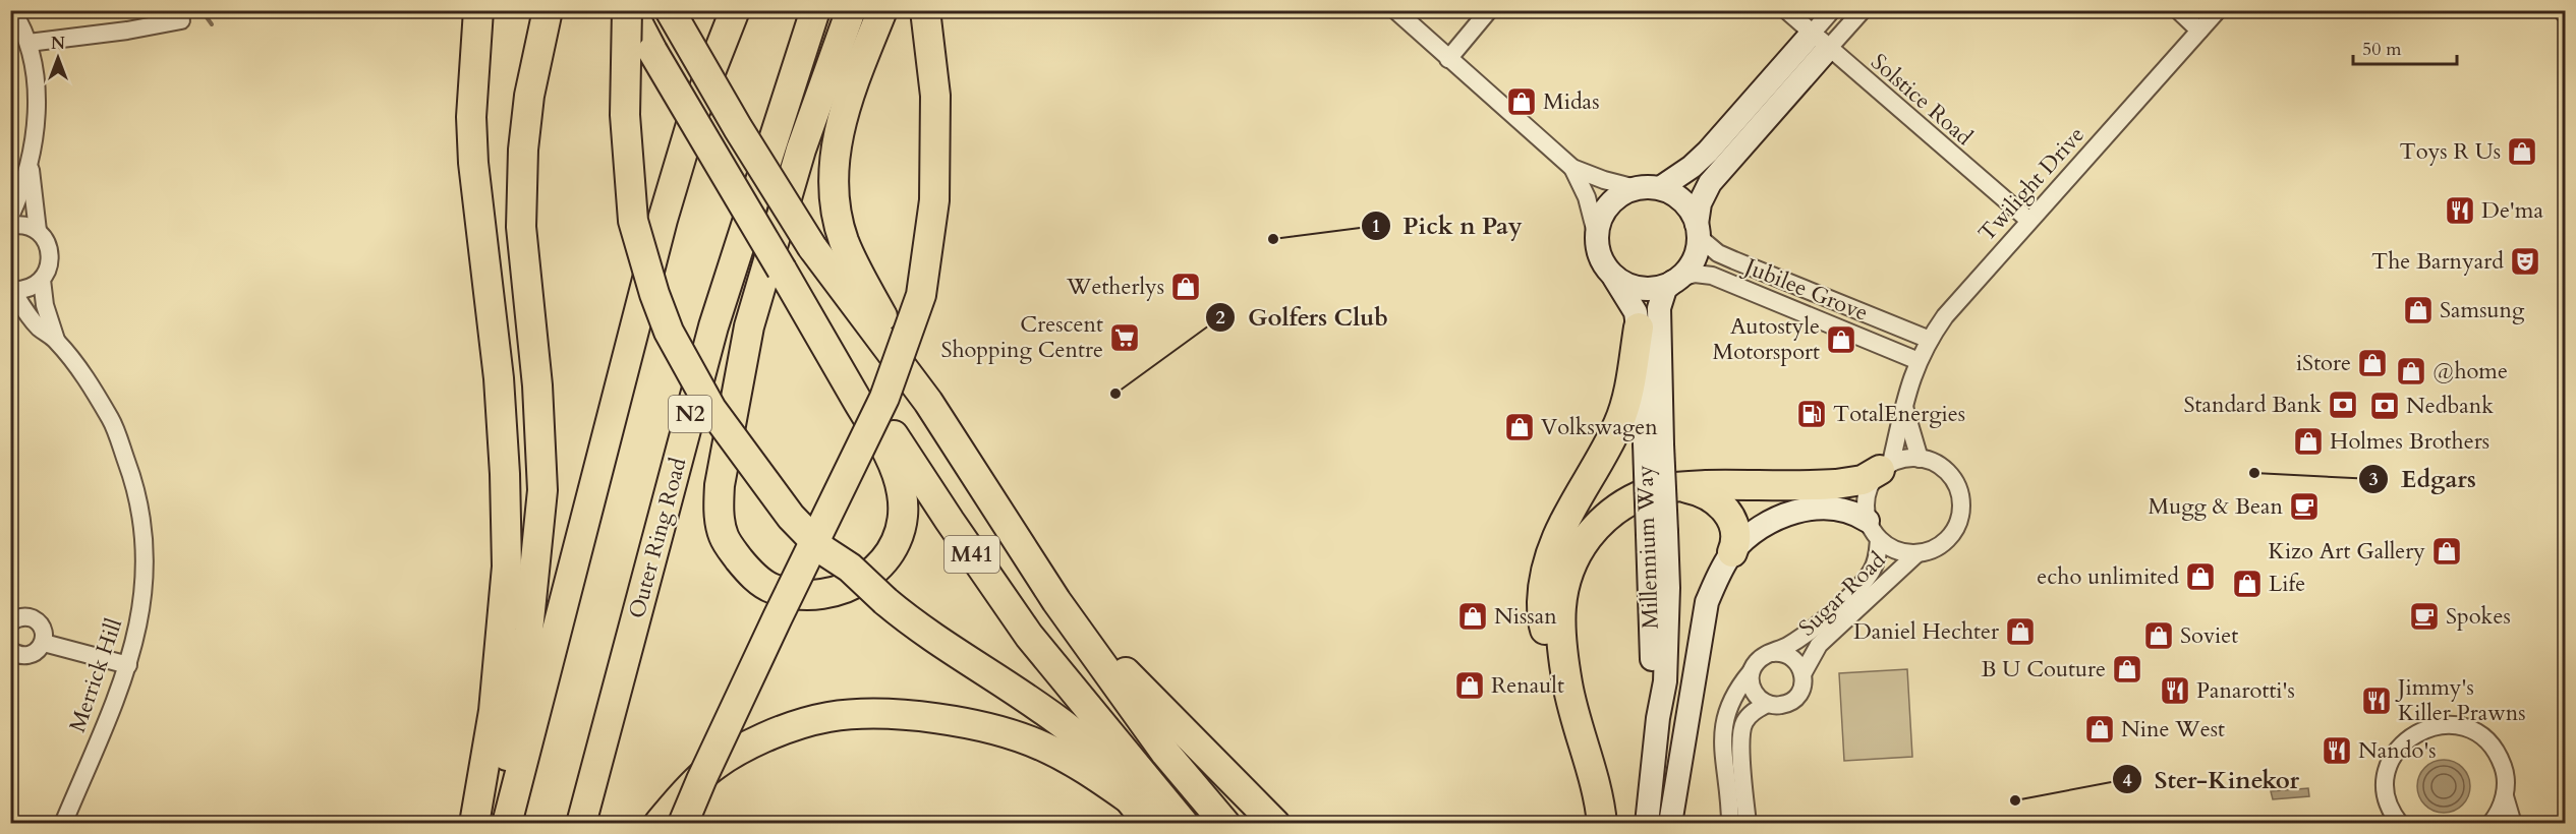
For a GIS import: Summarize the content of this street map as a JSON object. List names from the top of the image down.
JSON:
{
  "streets": {
    "highway": ["N2", "Outer Ring Road", "M41"],
    "street": [
      "Solstice Road",
      "Twilight Drive",
      "Jubilee Grove",
      "Millennium Way",
      "Sugar Road",
      "Merrick Hill"
    ]
  },
  "crossings": [
    ["Solstice Road", "Twilight Drive"],
    ["Twilight Drive", "Jubilee Grove"],
    ["Twilight Drive", "Sugar Road"],
    ["Jubilee Grove", "Millennium Way"]
  ],
  "places": {
    "shop": [
      "Midas",
      "Toys R Us",
      "Wetherlys",
      "Samsung",
      "Autostyle Motorsport",
      "iStore",
      "@home",
      "Volkswagen",
      "Holmes Brothers",
      "Kizo Art Gallery",
      "echo unlimited",
      "Life",
      "Nissan",
      "Daniel Hechter",
      "Soviet",
      "B U Couture",
      "Renault",
      "Nine West"
    ],
    "restaurant": [
      "De'ma",
      "Panarotti's",
      "Jimmy's Killer Prawns",
      "Nando's"
    ],
    "other": [
      "Pick n Pay",
      "Golfers Club",
      "Edgars",
      "Ster-Kinekor"
    ],
    "theatre": ["The Barnyard"],
    "supermarket": ["Crescent Shopping Centre"],
    "bank": ["Standard Bank", "Nedbank"],
    "fuel station": ["TotalEnergies"],
    "cafe": ["Mugg & Bean", "Spokes"]
  },
  "scale_bar": "50 m",
  "north": "top"
}
